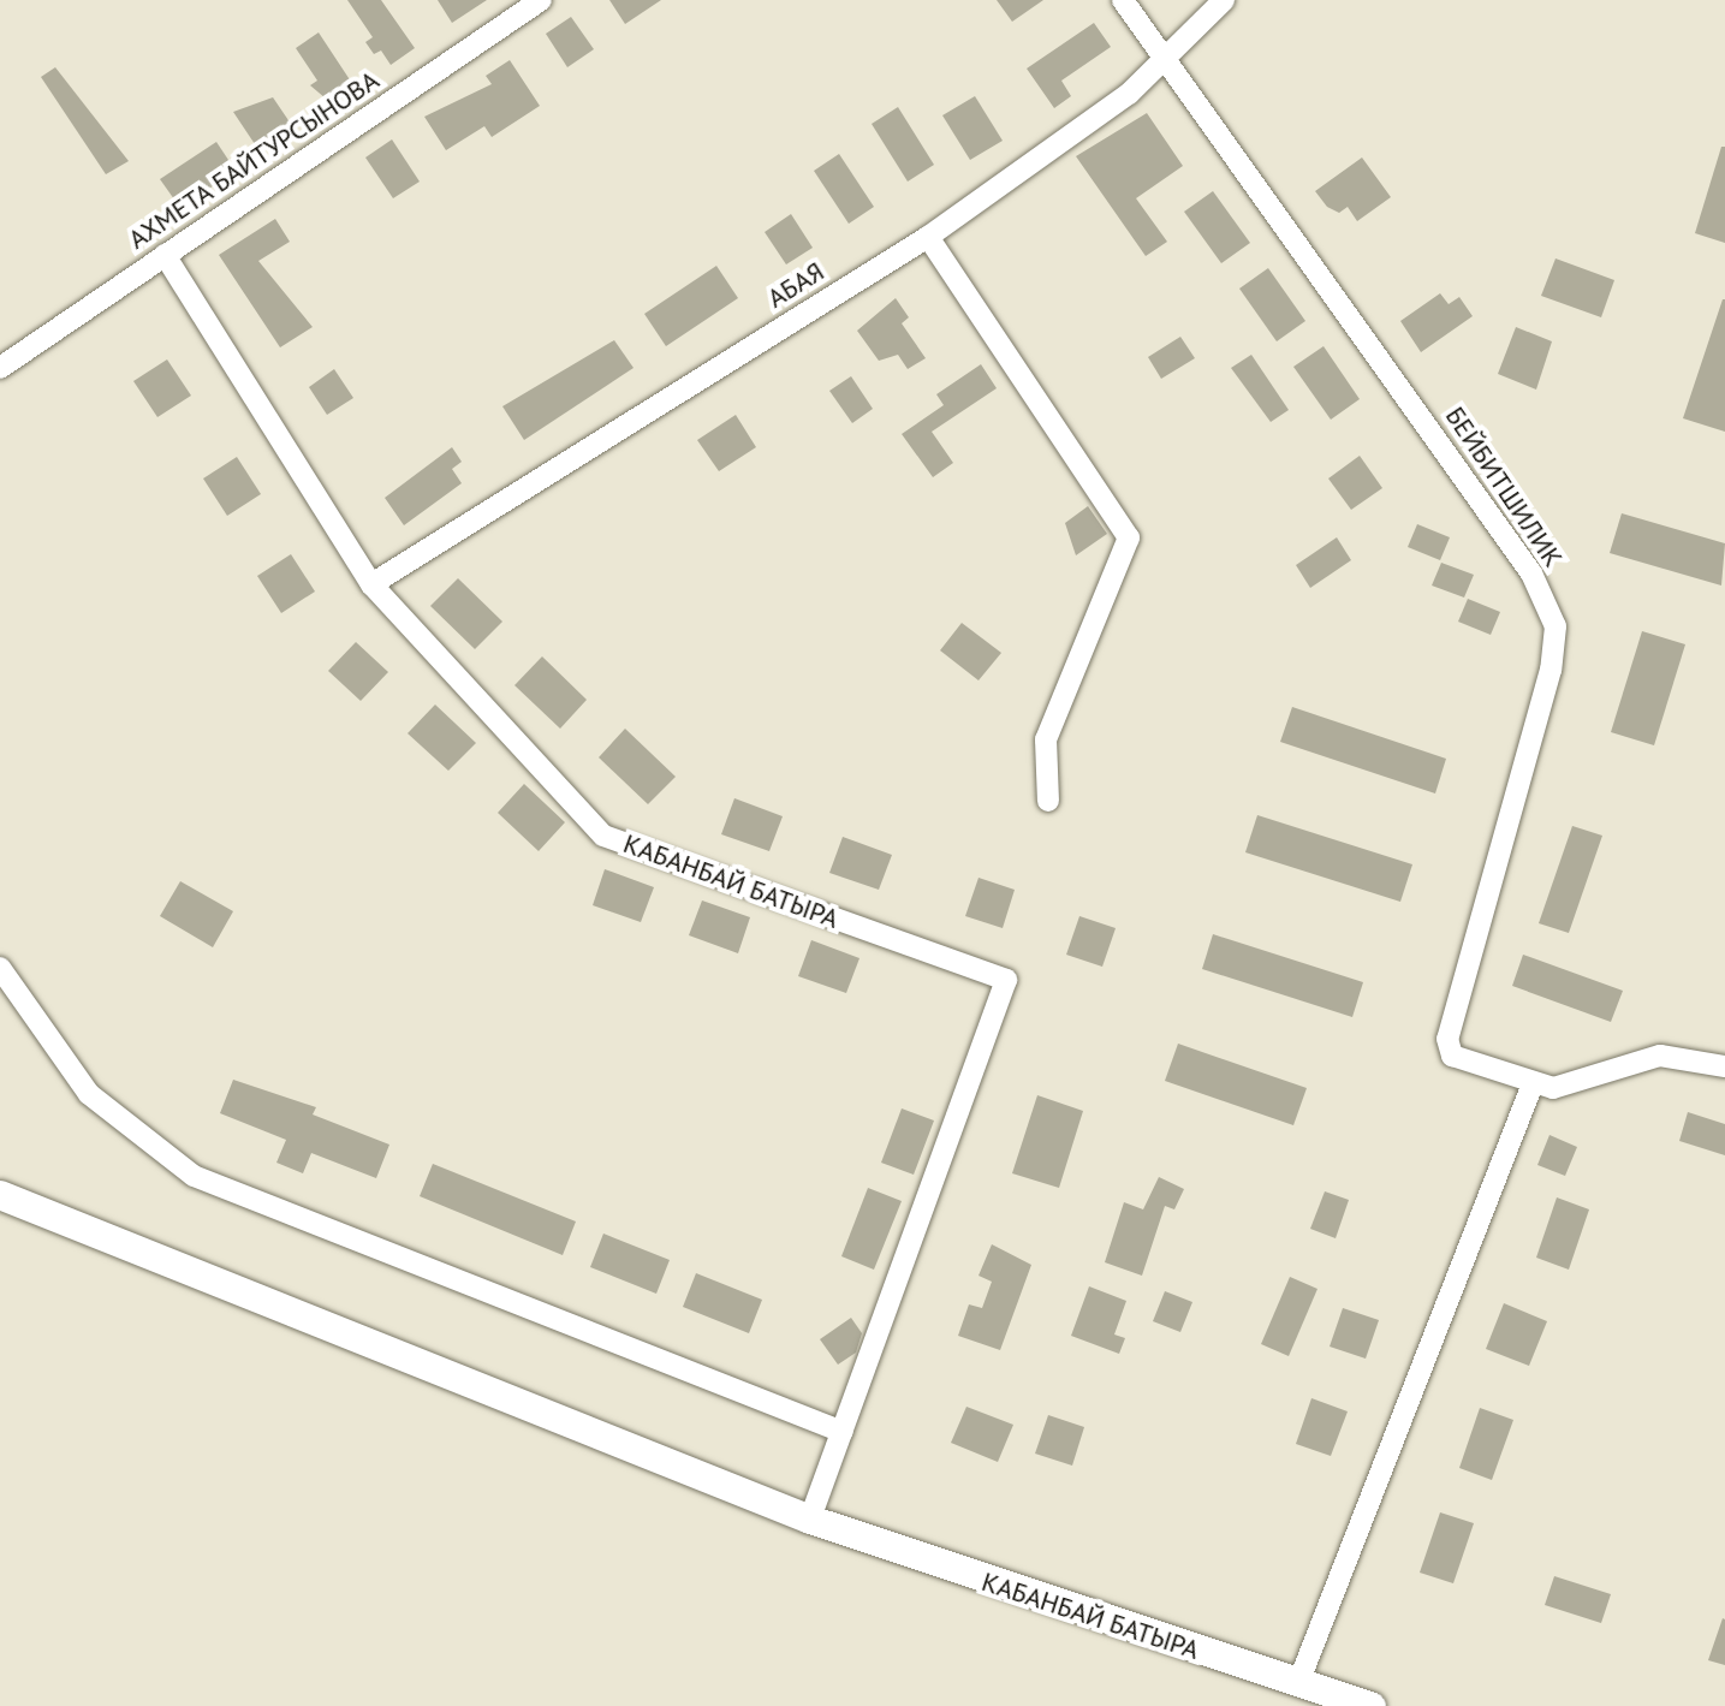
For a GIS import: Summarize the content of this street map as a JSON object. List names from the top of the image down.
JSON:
{
  "streets": {
    "main road": ["КАБАНБАЙ БАТЫРА"],
    "street": ["АХМЕТА БАЙТУРСЫНОВА", "АБАЯ", "БЕЙБИТШИЛИК"]
  },
  "crossings": [
    ["АХМЕТА БАЙТУРСЫНОВА", "КАБАНБАЙ БАТЫРА"],
    ["АБАЯ", "БЕЙБИТШИЛИК"],
    ["АБАЯ", "КАБАНБАЙ БАТЫРА"]
  ]
}
